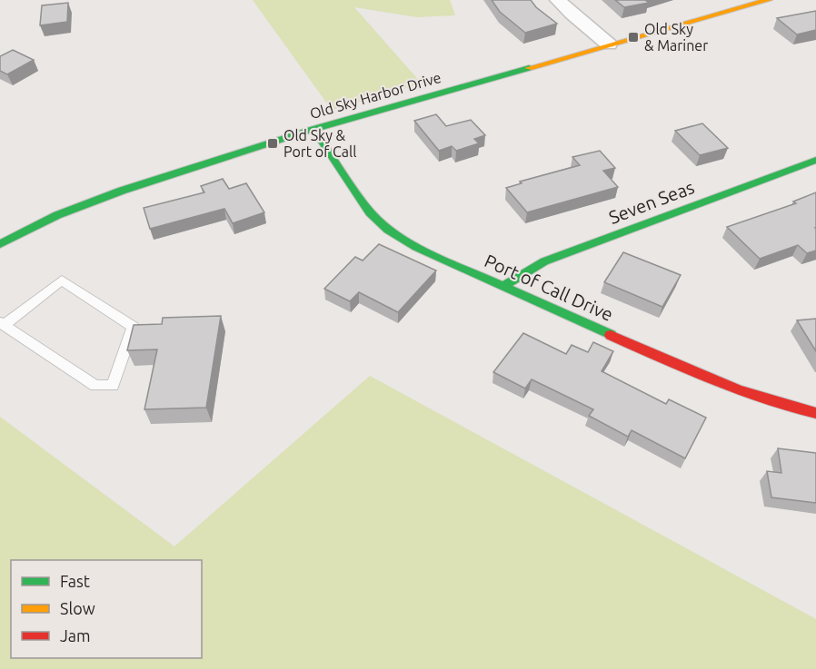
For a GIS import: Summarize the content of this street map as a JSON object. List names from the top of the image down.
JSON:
{
  "streets": {
    "street": ["Old Sky Harbor Drive", "Seven Seas", "Port of Call Drive"]
  },
  "crossings": [
    ["Old Sky Harbor Drive", "Port of Call Drive"],
    ["Seven Seas", "Port of Call Drive"]
  ],
  "places": {
    "transit": ["Old Sky & Mariner", "Old Sky & Port of Call"]
  },
  "legend": ["Fast", "Slow", "Jam"]
}
